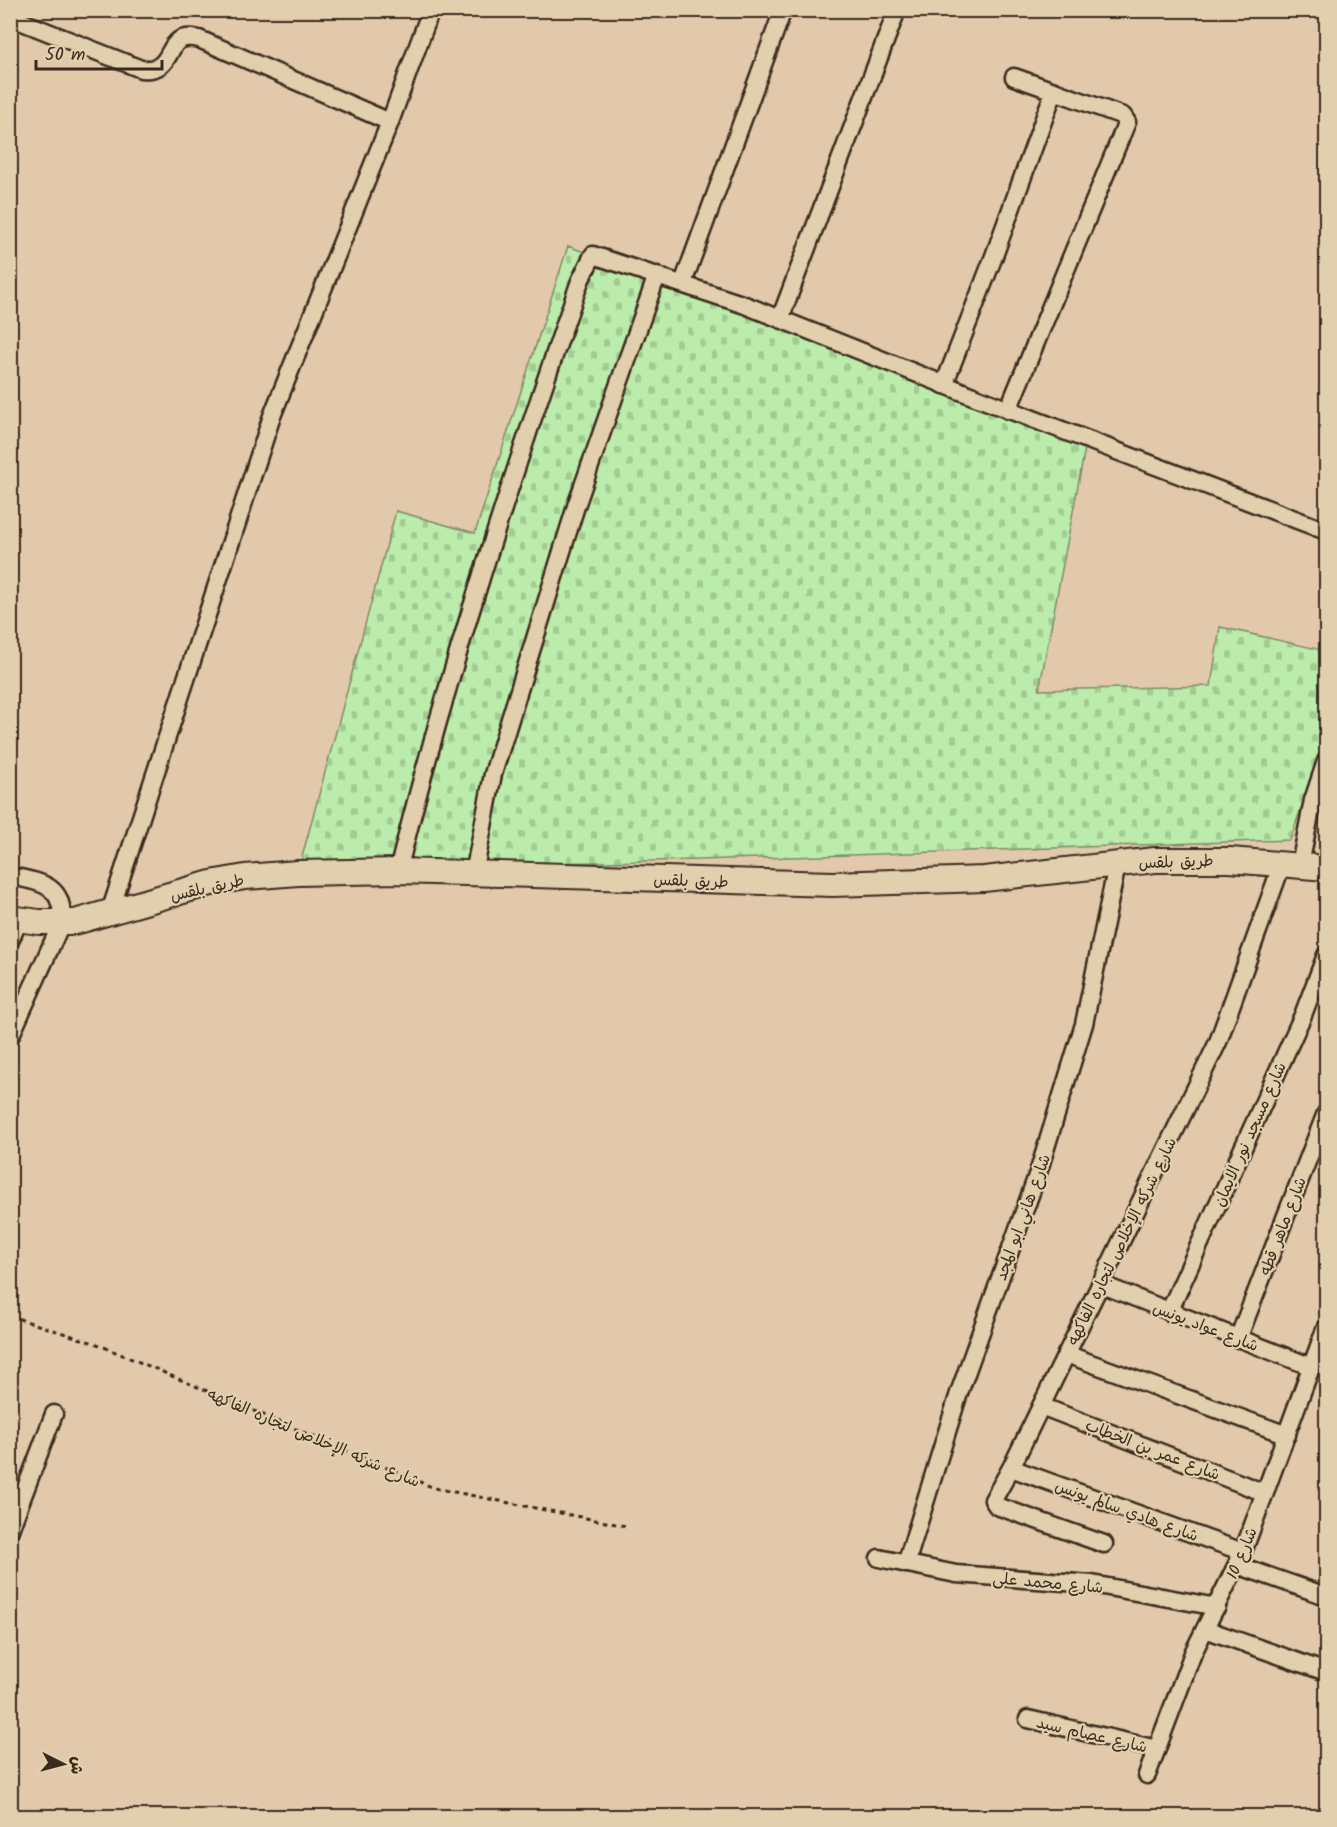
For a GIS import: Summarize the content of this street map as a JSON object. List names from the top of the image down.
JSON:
{
  "streets": {
    "main road": ["طريق بلقس"],
    "street": [
      "شارع مسجد نور الايمان",
      "شارع هاني ابو المجد",
      "شارع ماهر قطه",
      "شارع شركه الإخلاص لتجاره الفاكهه",
      "شارع عواد يونس",
      "شارع عمر بن الخطاب",
      "شارع هادي سالم يونس",
      "شارع 10",
      "شارع محمد على",
      "شارع عصام سيد"
    ]
  },
  "crossings": [
    ["طريق بلقس", "شارع هاني ابو المجد"],
    ["طريق بلقس", "شارع شركه الإخلاص لتجاره الفاكهه"],
    ["شارع مسجد نور الايمان", "شارع عواد يونس"],
    ["شارع هاني ابو المجد", "شارع محمد على"],
    ["شارع ماهر قطه", "شارع عواد يونس"],
    ["شارع شركه الإخلاص لتجاره الفاكهه", "شارع عواد يونس"],
    ["شارع شركه الإخلاص لتجاره الفاكهه", "شارع عمر بن الخطاب"],
    ["شارع شركه الإخلاص لتجاره الفاكهه", "شارع هادي سالم يونس"],
    ["شارع عواد يونس", "شارع 10"],
    ["شارع عمر بن الخطاب", "شارع 10"],
    ["شارع هادي سالم يونس", "شارع 10"],
    ["شارع 10", "شارع محمد على"],
    ["شارع 10", "شارع عصام سيد"]
  ],
  "scale_bar": "50 m",
  "north": "right"
}
